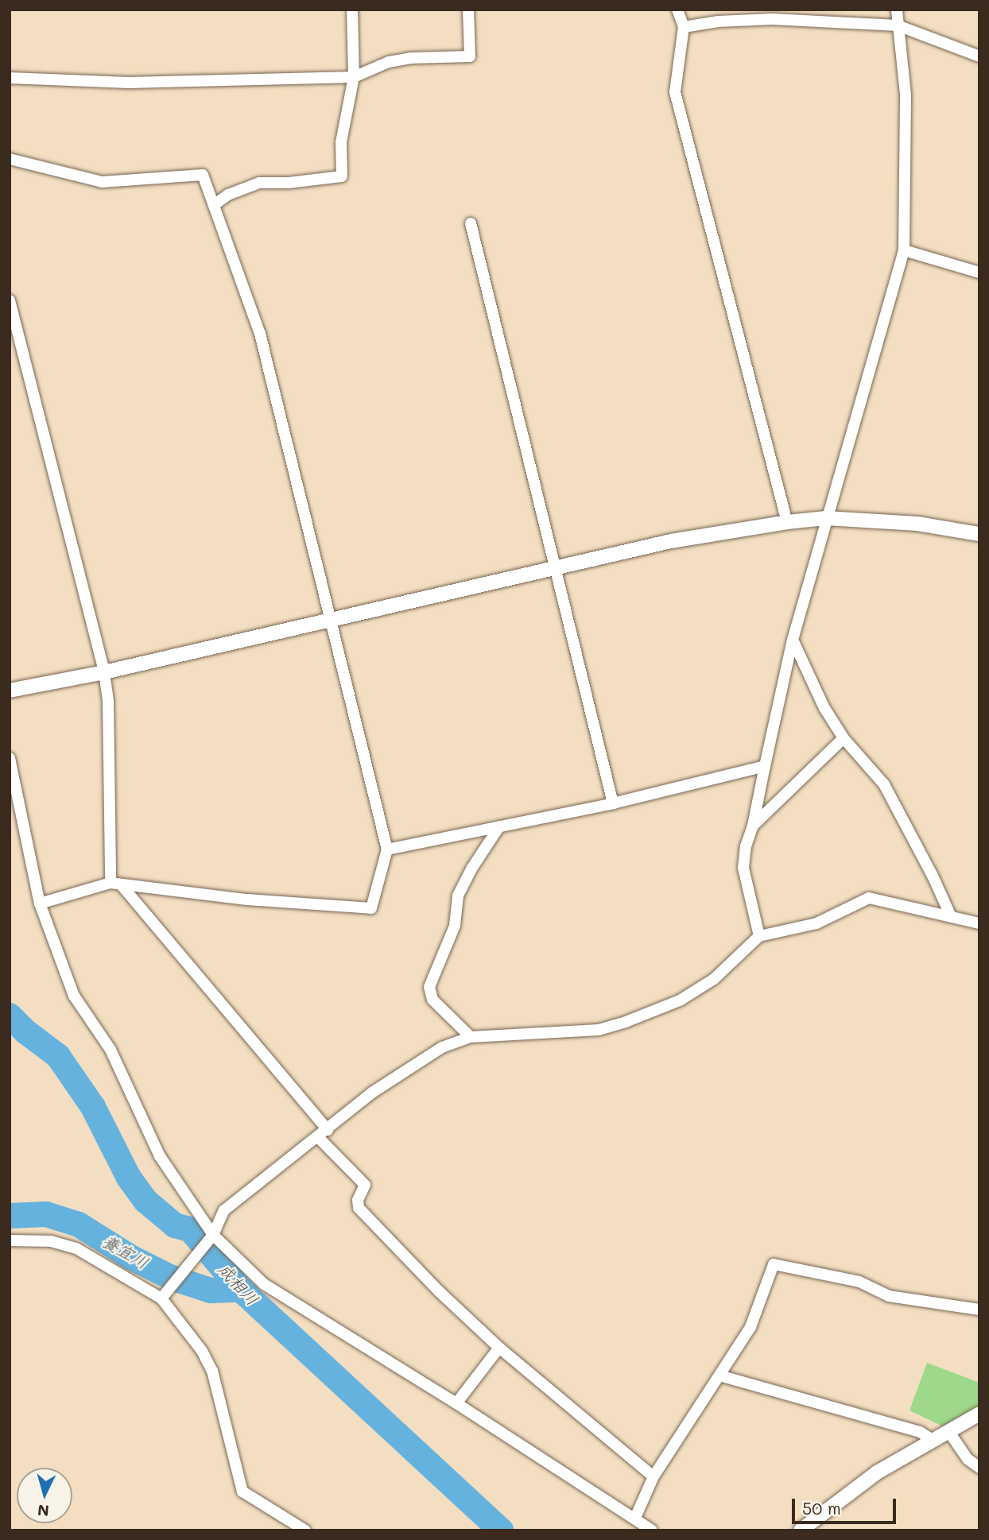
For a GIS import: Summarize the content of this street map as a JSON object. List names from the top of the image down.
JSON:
{
  "water": ["養宜川", "成相川"],
  "scale_bar": "50 m",
  "north": "bottom"
}
